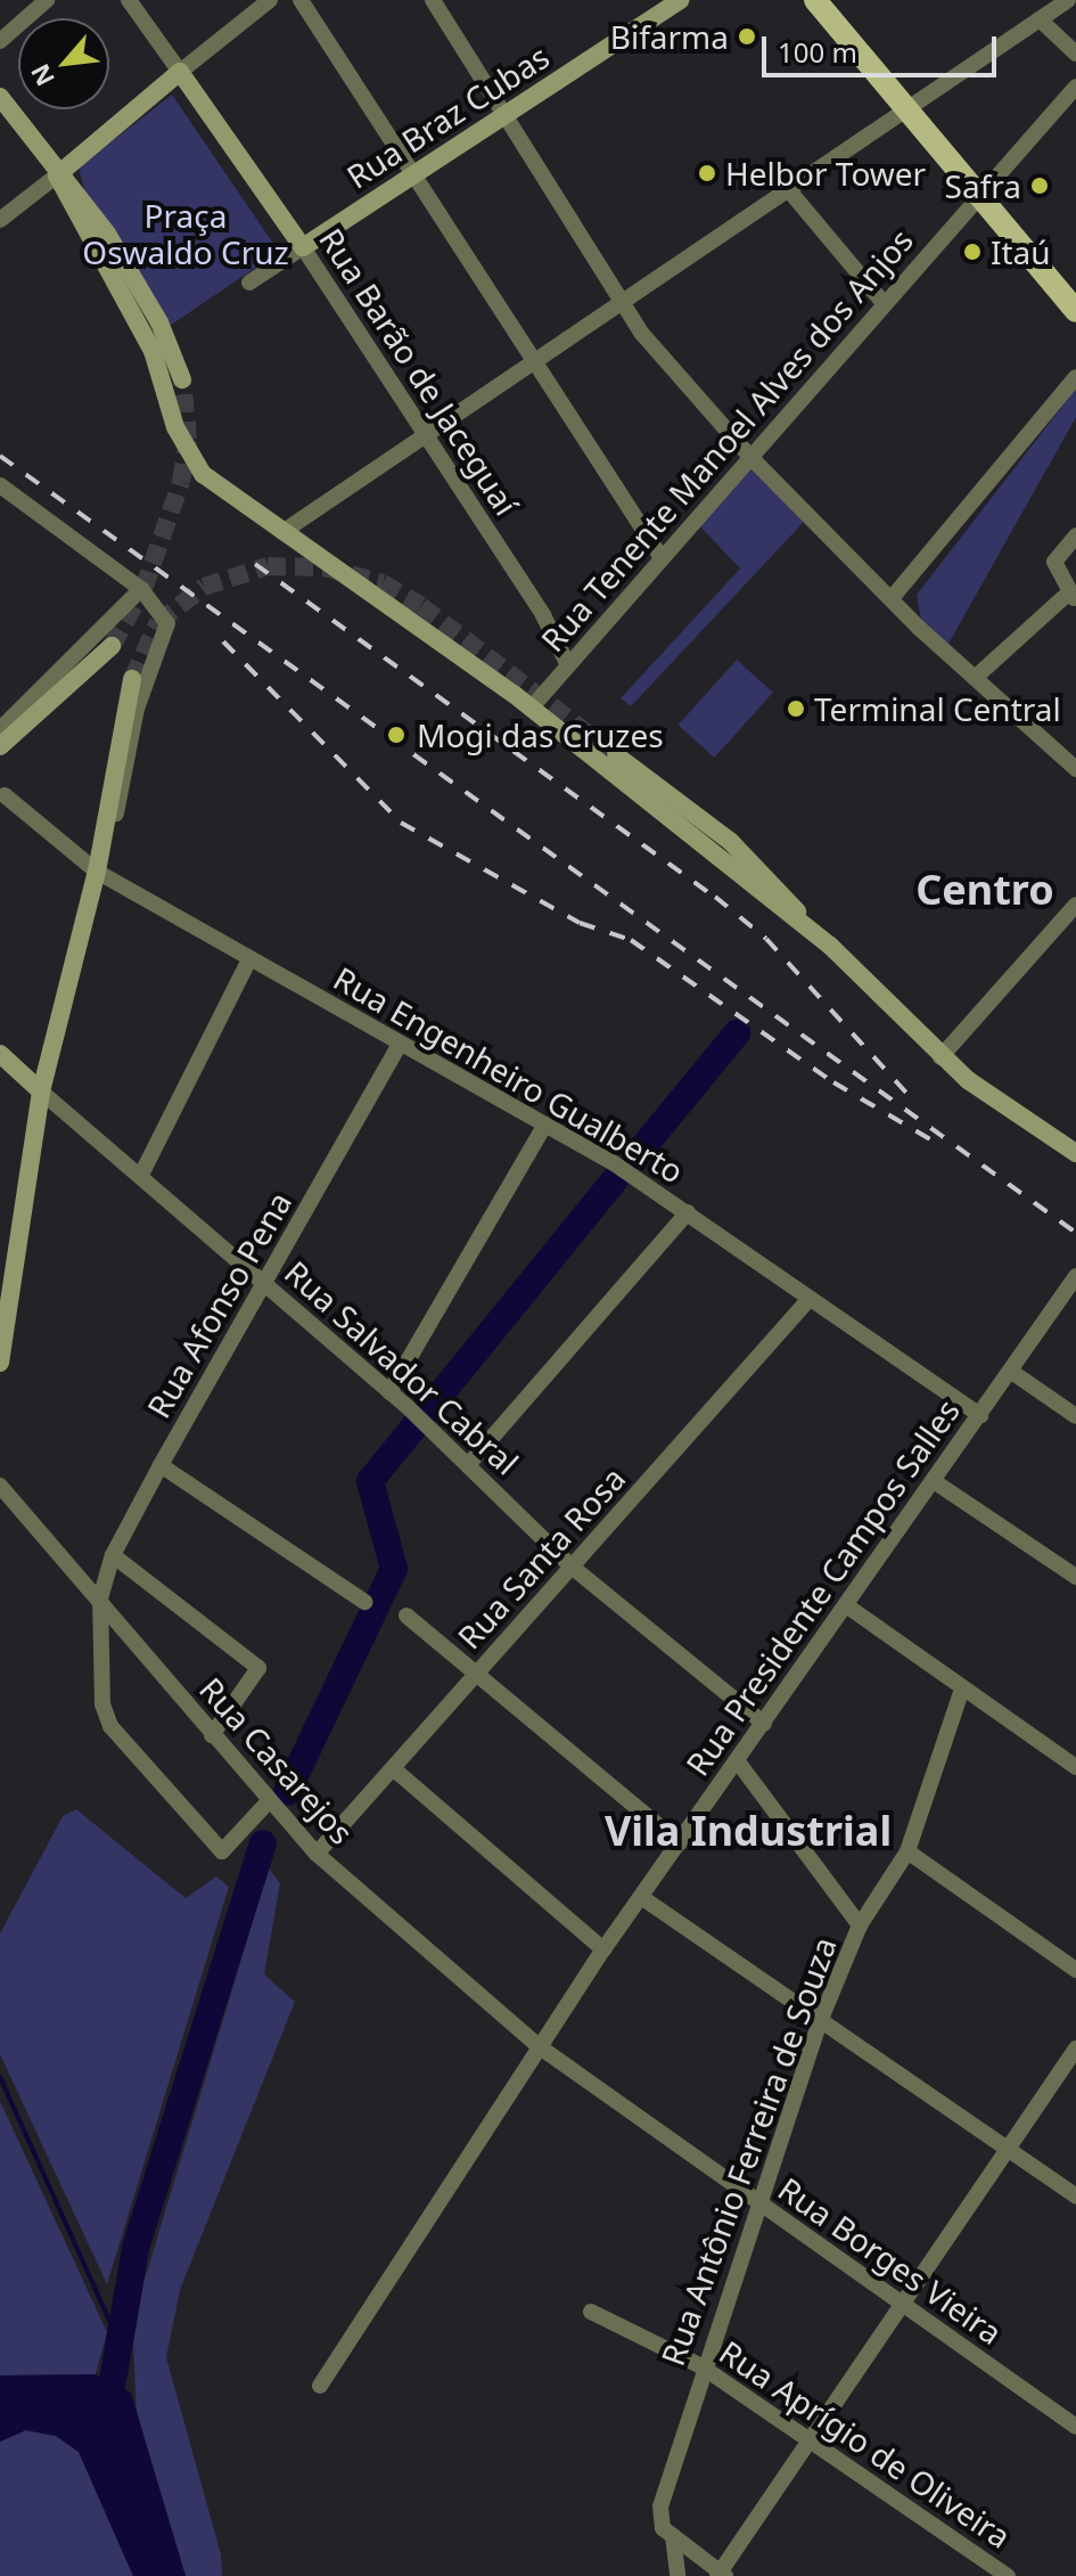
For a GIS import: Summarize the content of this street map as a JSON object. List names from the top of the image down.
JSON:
{
  "streets": {
    "main road": ["Rua Braz Cubas", "Rua Barão de Jaceguaí", "Rua Salvador Cabral"],
    "street": [
      "Rua Tenente Manoel Alves dos Anjos",
      "Rua Engenheiro Gualberto",
      "Rua Afonso Pena",
      "Rua Santa Rosa",
      "Rua Presidente Campos Salles",
      "Rua Casarejos",
      "Rua Antônio Ferreira de Souza",
      "Rua Borges Vieira",
      "Rua Aprígio de Oliveira"
    ]
  },
  "crossings": [
    ["Rua Braz Cubas", "Rua Barão de Jaceguaí"],
    ["Rua Barão de Jaceguaí", "Rua Tenente Manoel Alves dos Anjos"],
    ["Rua Engenheiro Gualberto", "Rua Afonso Pena"],
    ["Rua Engenheiro Gualberto", "Rua Santa Rosa"],
    ["Rua Engenheiro Gualberto", "Rua Presidente Campos Salles"],
    ["Rua Afonso Pena", "Rua Salvador Cabral"],
    ["Rua Afonso Pena", "Rua Casarejos"],
    ["Rua Salvador Cabral", "Rua Santa Rosa"],
    ["Rua Salvador Cabral", "Rua Presidente Campos Salles"],
    ["Rua Santa Rosa", "Rua Casarejos"],
    ["Rua Presidente Campos Salles", "Rua Casarejos"],
    ["Rua Presidente Campos Salles", "Rua Borges Vieira"],
    ["Rua Casarejos", "Rua Borges Vieira"],
    ["Rua Antônio Ferreira de Souza", "Rua Borges Vieira"],
    ["Rua Antônio Ferreira de Souza", "Rua Aprígio de Oliveira"]
  ],
  "districts": ["Centro", "Vila Industrial"],
  "parks": ["Praça Oswaldo Cruz"],
  "places": [
    "Bifarma",
    "Helbor Tower",
    "Safra",
    "Itaú",
    "Terminal Central",
    "Mogi das Cruzes"
  ],
  "scale_bar": "100 m",
  "north": "bottom left"
}
